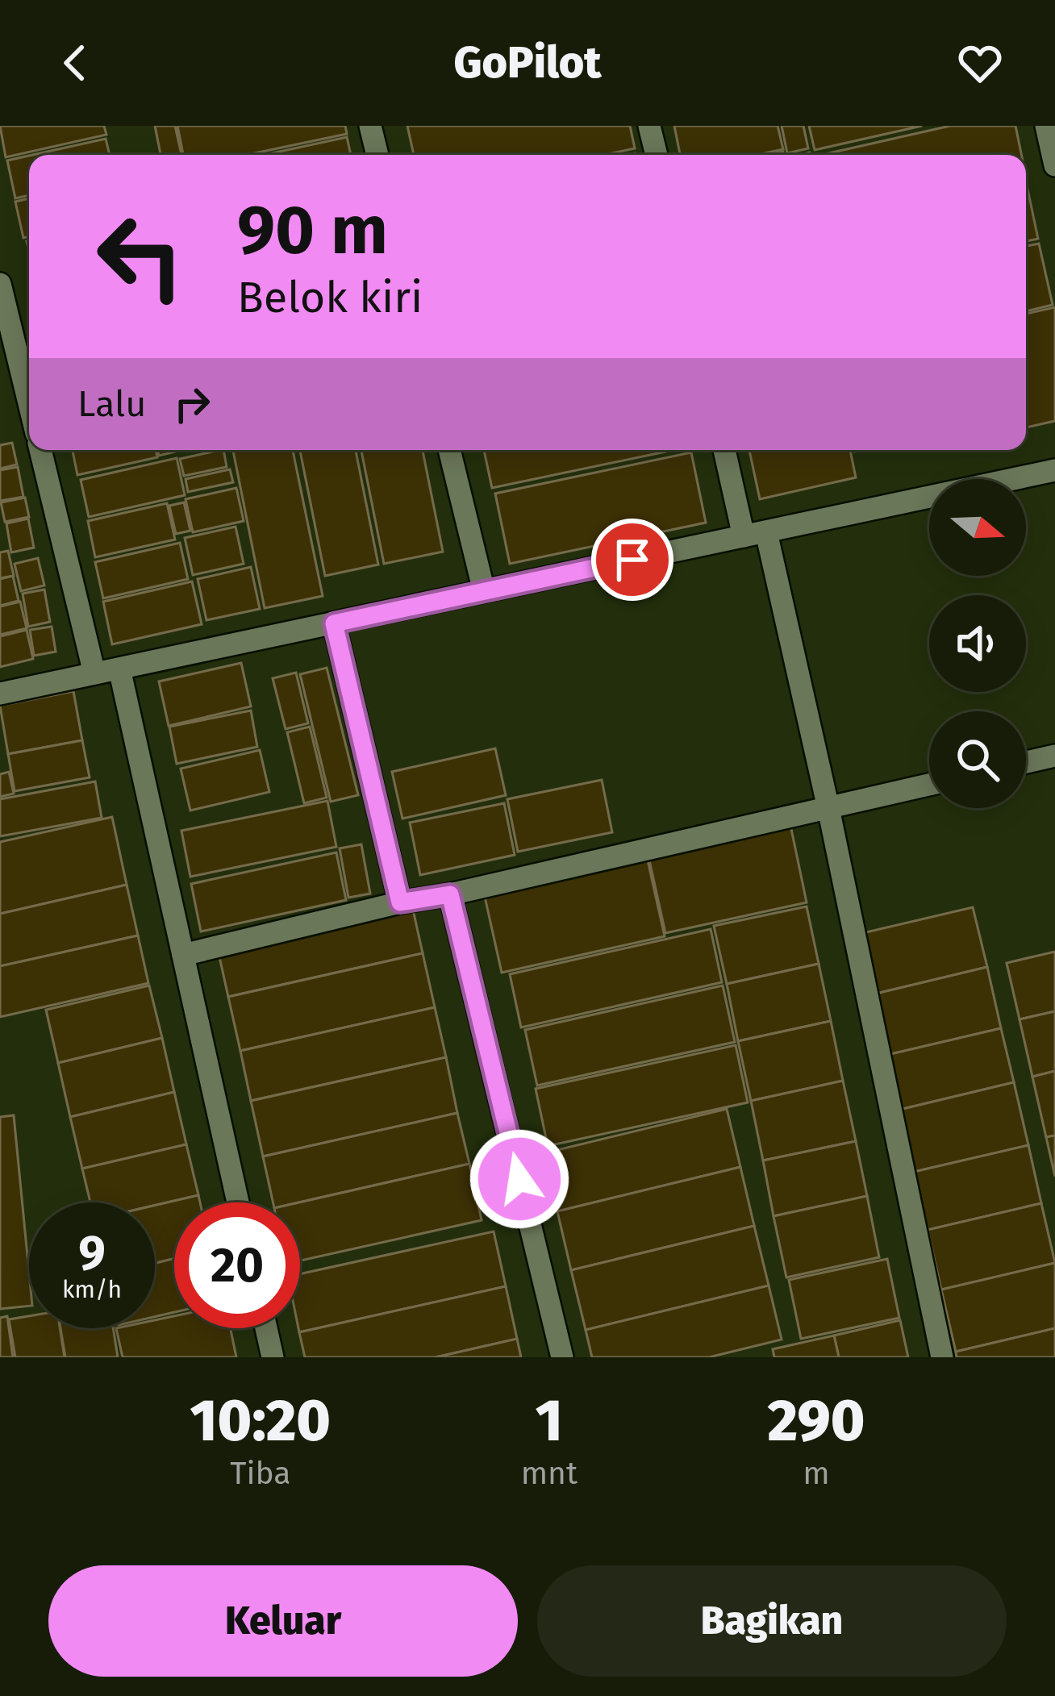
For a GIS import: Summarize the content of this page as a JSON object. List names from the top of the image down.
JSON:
{
  "north": "right",
  "page": {
    "header": "GoPilot",
    "turn": ["90 m", "Belok kiri"],
    "then": "Lalu",
    "speed": "9 km/h",
    "limit": "20",
    "eta": [
      "10:20",
      "Tiba",
      "1",
      "mnt",
      "290",
      "m"
    ],
    "buttons": ["Keluar", "Bagikan"]
  }
}
